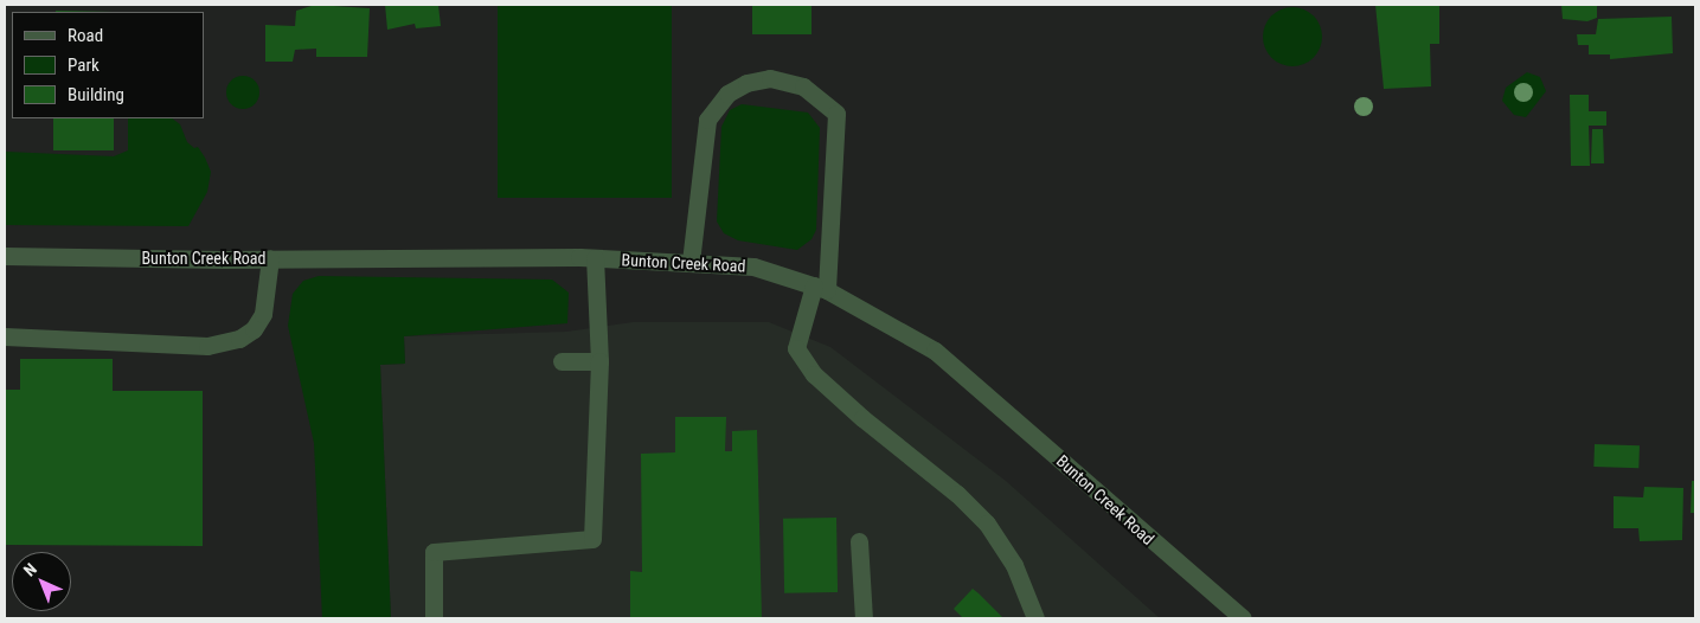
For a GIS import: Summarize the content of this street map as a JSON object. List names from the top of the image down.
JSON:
{
  "streets": {
    "street": ["Bunton Creek Road"]
  },
  "legend": ["Road", "Park", "Building"],
  "north": "top left"
}
